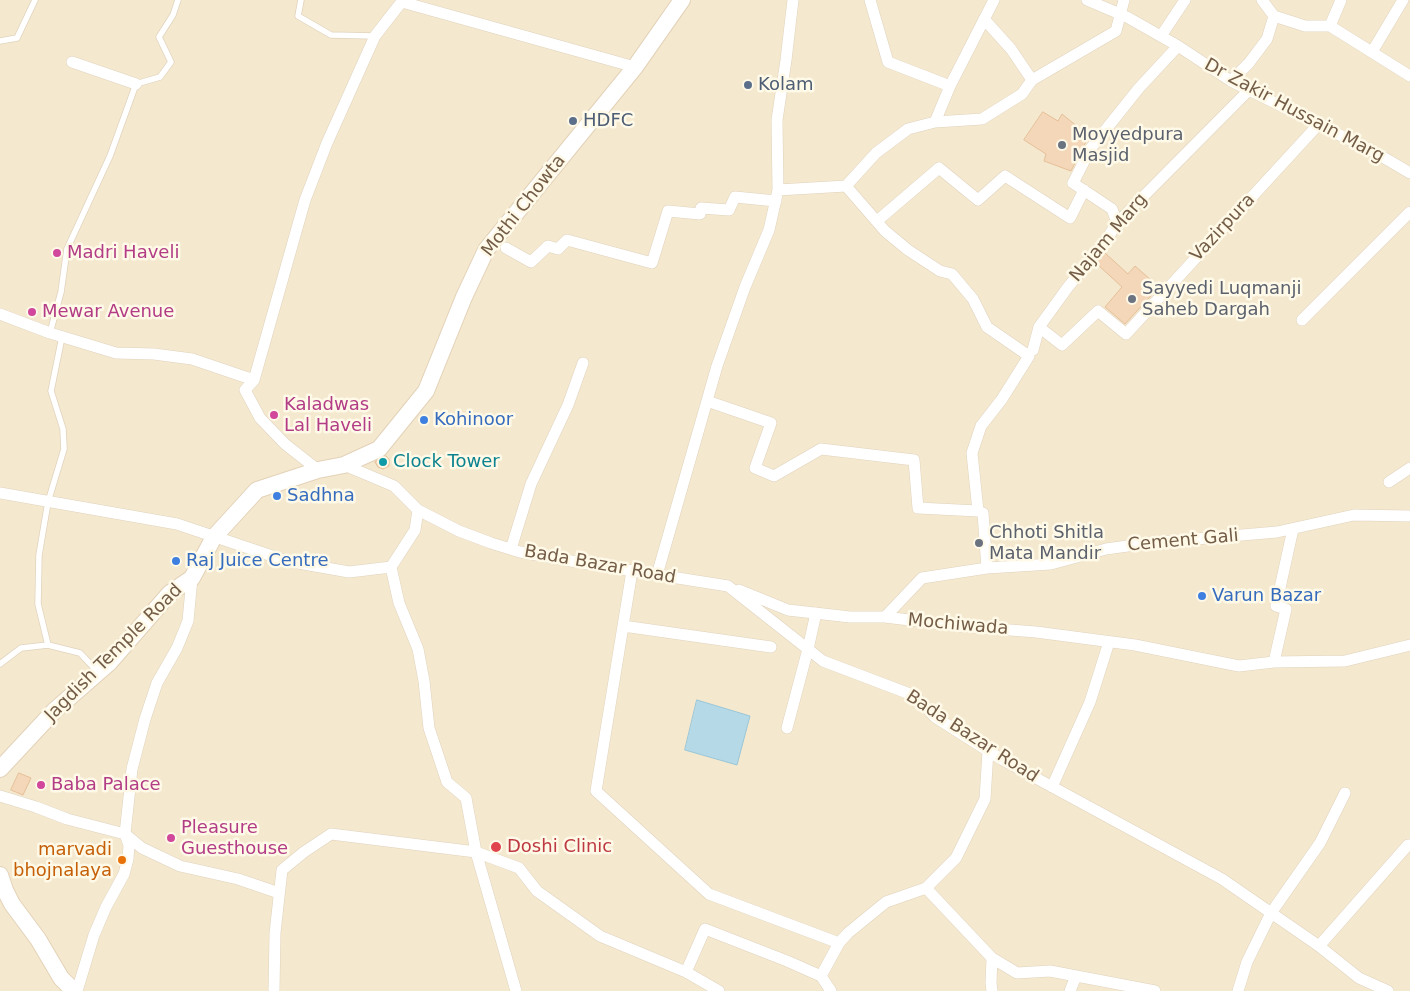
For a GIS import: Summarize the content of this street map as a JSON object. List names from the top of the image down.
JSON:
{
  "streets": {
    "main road": ["Mothi Chowta", "Jagdish Temple Road"],
    "street": [
      "Dr Zakir Hussain Marg",
      "Vazirpura",
      "Najam Marg",
      "Cement Gali",
      "Bada Bazar Road",
      "Mochiwada"
    ]
  },
  "crossings": [
    ["Dr Zakir Hussain Marg", "Vazirpura"],
    ["Dr Zakir Hussain Marg", "Najam Marg"],
    ["Mothi Chowta", "Bada Bazar Road"],
    ["Mothi Chowta", "Jagdish Temple Road"],
    ["Vazirpura", "Najam Marg"],
    ["Cement Gali", "Mochiwada"],
    ["Bada Bazar Road", "Mochiwada"]
  ],
  "places": [
    "Kolam",
    "HDFC",
    "Moyyedpura Masjid",
    "Madri Haveli",
    "Sayyedi Luqmanji Saheb Dargah",
    "Mewar Avenue",
    "Kaladwas Lal Haveli",
    "Kohinoor",
    "Clock Tower",
    "Sadhna",
    "Chhoti Shitla Mata Mandir",
    "Raj Juice Centre",
    "Varun Bazar",
    "Baba Palace",
    "Pleasure Guesthouse",
    "Doshi Clinic",
    "marvadi bhojnalaya"
  ]
}
